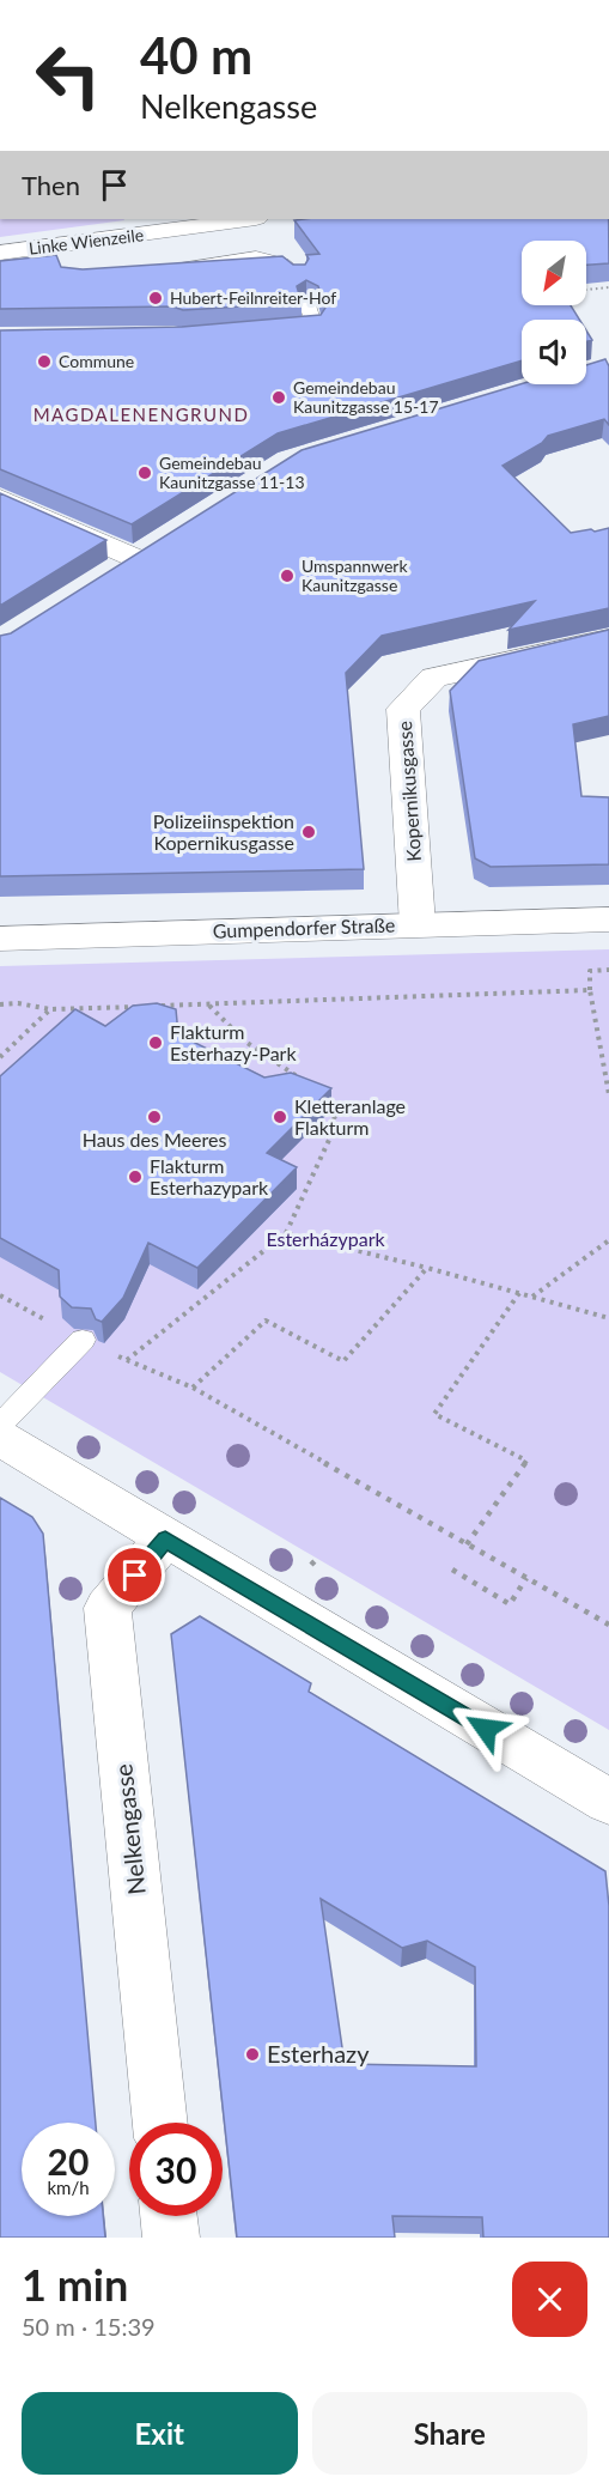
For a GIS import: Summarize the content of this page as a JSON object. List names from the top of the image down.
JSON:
{
  "streets": {
    "street": [
      "Linke Wienzeile",
      "Kopernikusgasse",
      "Gumpendorfer Straße",
      "Nelkengasse"
    ]
  },
  "crossings": [
    ["Kopernikusgasse", "Gumpendorfer Straße"]
  ],
  "districts": ["MAGDALENENGRUND"],
  "parks": ["Esterházypark"],
  "places": [
    "Hubert-Feilnreiter-Hof",
    "Commune",
    "Gemeindebau Kaunitzgasse 15-17",
    "Gemeindebau Kaunitzgasse 11-13",
    "Umspannwerk Kaunitzgasse",
    "Polizeiinspektion Kopernikusgasse",
    "Flakturm Esterhazy-Park",
    "Haus des Meeres",
    "Kletteranlage Flakturm",
    "Flakturm Esterhazypark",
    "Esterhazy"
  ],
  "north": "bottom left",
  "page": {
    "turn": ["40 m", "Nelkengasse"],
    "then": "Then",
    "speed": "20 km/h",
    "limit": "30",
    "heading": ["1 min", "50 m · 15:39"],
    "buttons": ["Exit", "Share"]
  }
}
